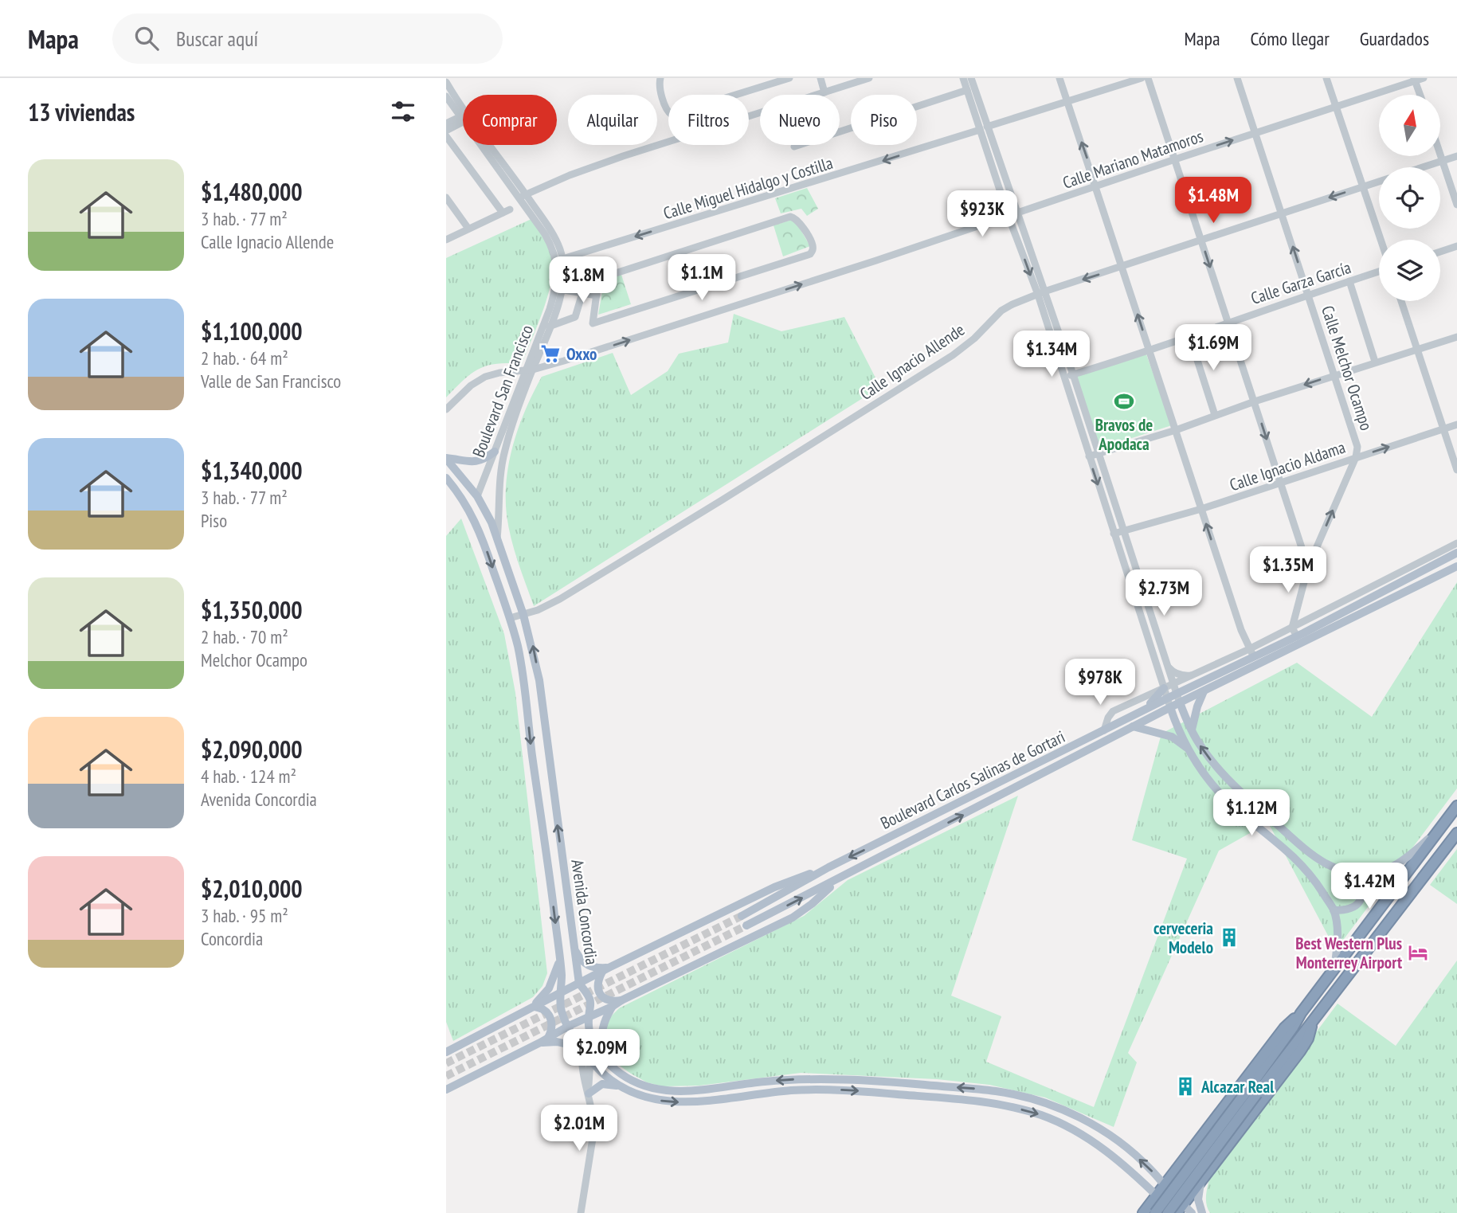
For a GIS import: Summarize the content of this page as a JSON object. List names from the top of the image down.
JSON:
{
  "streets": {
    "main road": ["Boulevard Carlos Salinas de Gortari", "Avenida Concordia"],
    "street": [
      "Calle Mariano Matamoros",
      "Calle Miguel Hidalgo y Costilla",
      "Calle Garza García",
      "Calle Ignacio Allende",
      "Calle Melchor Ocampo",
      "Boulevard San Francisco",
      "Calle Ignacio Aldama"
    ]
  },
  "crossings": [
    ["Calle Mariano Matamoros", "Calle Melchor Ocampo"],
    ["Calle Mariano Matamoros", "Boulevard San Francisco"],
    ["Calle Miguel Hidalgo y Costilla", "Boulevard San Francisco"],
    ["Calle Garza García", "Calle Melchor Ocampo"],
    ["Calle Ignacio Allende", "Calle Melchor Ocampo"],
    ["Calle Ignacio Allende", "Avenida Concordia"],
    ["Calle Melchor Ocampo", "Calle Ignacio Aldama"],
    ["Boulevard San Francisco", "Avenida Concordia"]
  ],
  "one_way": ["Calle Mariano Matamoros"],
  "places": {
    "supermarket": ["Oxxo"],
    "sports": ["Bravos de Apodaca"],
    "building": ["cerveceria Modelo", "Alcazar Real"],
    "hotel": ["Best Western Plus Monterrey Airport"]
  },
  "north": "top",
  "page": {
    "header": "Mapa",
    "search": "Buscar aquí",
    "nav": ["Mapa", "Cómo llegar", "Guardados"],
    "heading": "13 viviendas",
    "chip": [
      "Comprar",
      "Alquilar",
      "Filtros",
      "Nuevo",
      "Piso"
    ],
    "list": [
      {
        "name": "$1,480,000",
        "note": "3 hab. · 77 m² · Calle Ignacio Allende"
      },
      {
        "name": "$1,100,000",
        "note": "2 hab. · 64 m² · Valle de San Francisco"
      },
      {
        "name": "$1,340,000",
        "note": "3 hab. · 77 m² · Piso"
      },
      {
        "name": "$1,350,000",
        "note": "2 hab. · 70 m² · Melchor Ocampo"
      },
      {
        "name": "$2,090,000",
        "note": "4 hab. · 124 m² · Avenida Concordia"
      },
      {
        "name": "$2,010,000",
        "note": "3 hab. · 95 m² · Concordia"
      }
    ],
    "price": [
      "$1.48M",
      "$923K",
      "$1.1M",
      "$1.8M",
      "$1.69M",
      "$1.34M",
      "$1.35M",
      "$2.73M",
      "$978K",
      "$1.12M",
      "$1.42M",
      "$2.09M",
      "$2.01M"
    ]
  }
}
